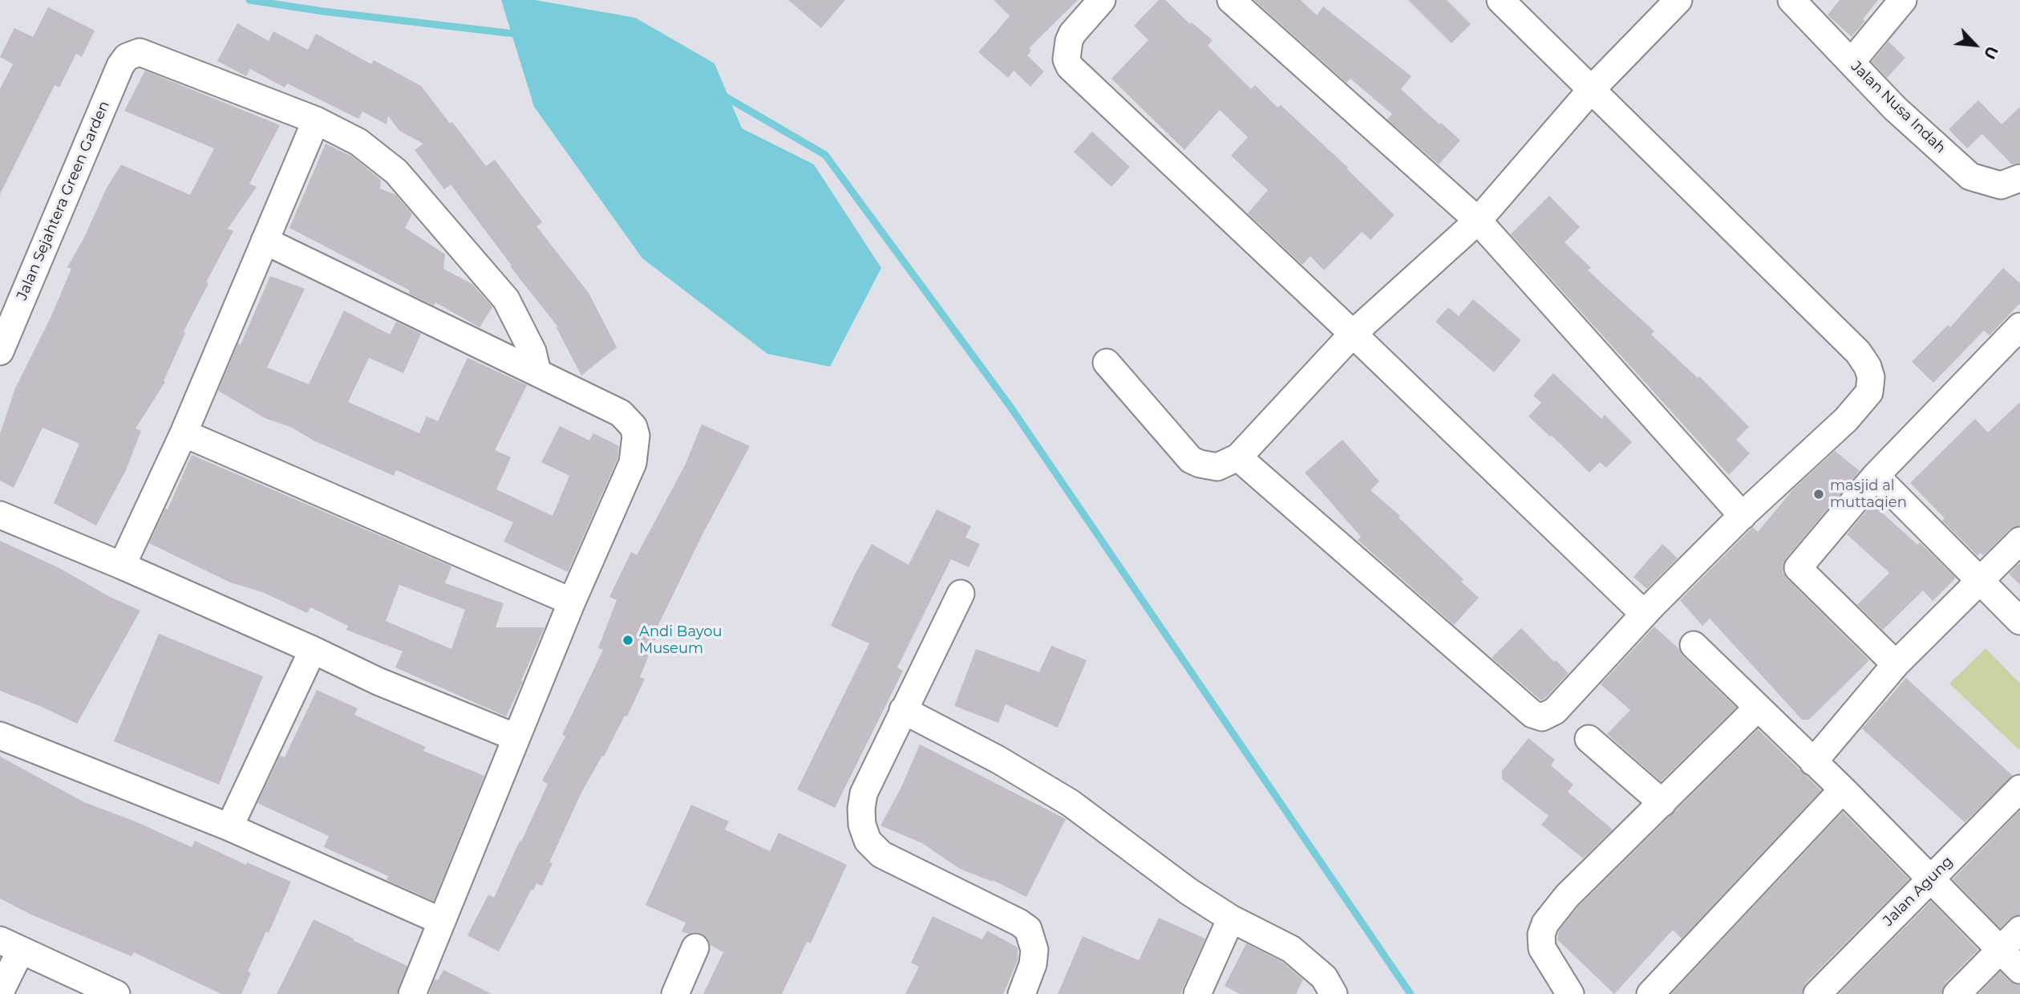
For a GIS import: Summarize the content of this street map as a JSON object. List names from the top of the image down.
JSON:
{
  "streets": {
    "street": ["Jalan Nusa Indah", "Jalan Sejahtera Green Garden", "Jalan Agung"]
  },
  "places": ["masjid al muttaqien", "Andi Bayou Museum"],
  "north": "bottom right"
}
